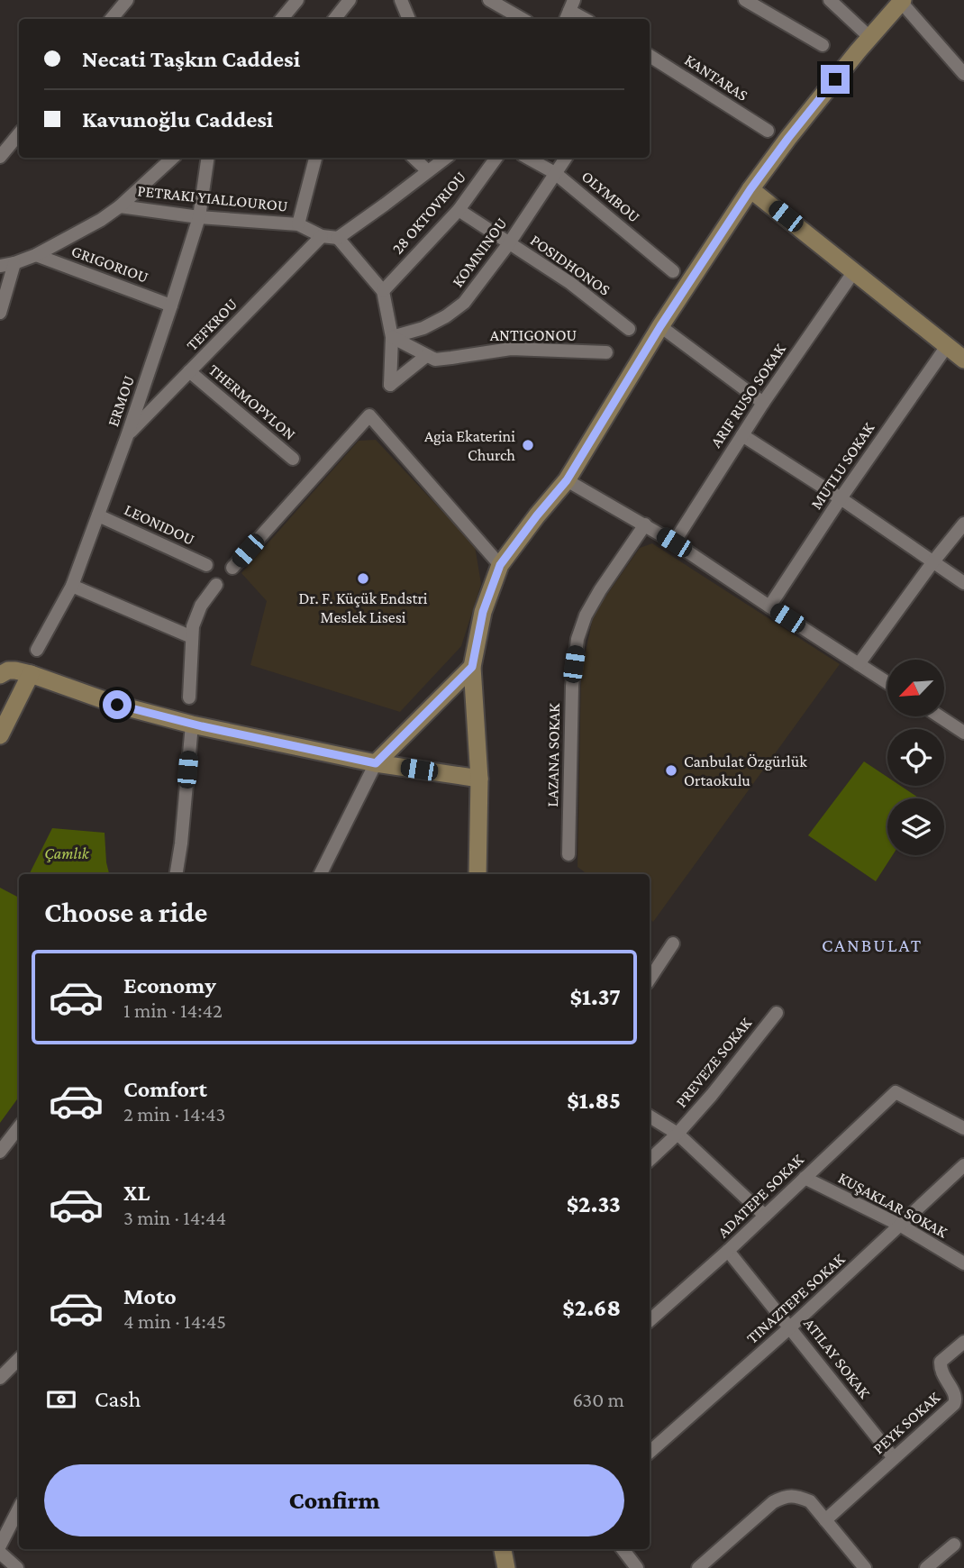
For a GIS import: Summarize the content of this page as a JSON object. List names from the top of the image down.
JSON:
{
  "streets": {
    "street": [
      "KANTARAS",
      "OLYMBOU",
      "PETRAKI YIALLOUROU",
      "28 OKTOVRIOU",
      "KOMNINOU",
      "GRIGORIOU",
      "POSIDHONOS",
      "TEFKROU",
      "ANTIGONOU",
      "ARIF RUSO SOKAK",
      "ERMOU",
      "THERMOPYLON",
      "MUTLU SOKAK",
      "LEONIDOU",
      "LAZANA SOKAK",
      "PREVEZE SOKAK",
      "ADATEPE SOKAK",
      "KUŞAKLAR SOKAK",
      "PEYK SOKAK"
    ]
  },
  "crossings": [
    ["OLYMBOU", "KOMNINOU"],
    ["PETRAKI YIALLOUROU", "TEFKROU"],
    ["PETRAKI YIALLOUROU", "ERMOU"],
    ["28 OKTOVRIOU", "POSIDHONOS"],
    ["KOMNINOU", "POSIDHONOS"],
    ["KOMNINOU", "ANTIGONOU"],
    ["GRIGORIOU", "ERMOU"],
    ["TEFKROU", "ERMOU"],
    ["TEFKROU", "THERMOPYLON"],
    ["ERMOU", "LEONIDOU"],
    ["ADATEPE SOKAK", "KUŞAKLAR SOKAK"]
  ],
  "districts": ["CANBULAT"],
  "parks": ["Çamlık"],
  "places": ["Agia Ekaterini Church", "Dr. F. Küçük Endstri Meslek Lisesi", "Canbulat Özgürlük Ortaokulu"],
  "north": "bottom left",
  "page": {
    "banner": ["Necati Taşkın Caddesi", "Kavunoğlu Caddesi"],
    "heading": "Choose a ride",
    "list": [
      {
        "name": "Economy",
        "note": "1 min · 14:42",
        "value": "$1.37"
      },
      {
        "name": "Comfort",
        "note": "2 min · 14:43",
        "value": "$1.85"
      },
      {
        "name": "XL",
        "note": "3 min · 14:44",
        "value": "$2.33"
      },
      {
        "name": "Moto",
        "note": "4 min · 14:45",
        "value": "$2.68"
      }
    ],
    "pay": ["Cash", "630 m"],
    "buttons": "Confirm"
  }
}
